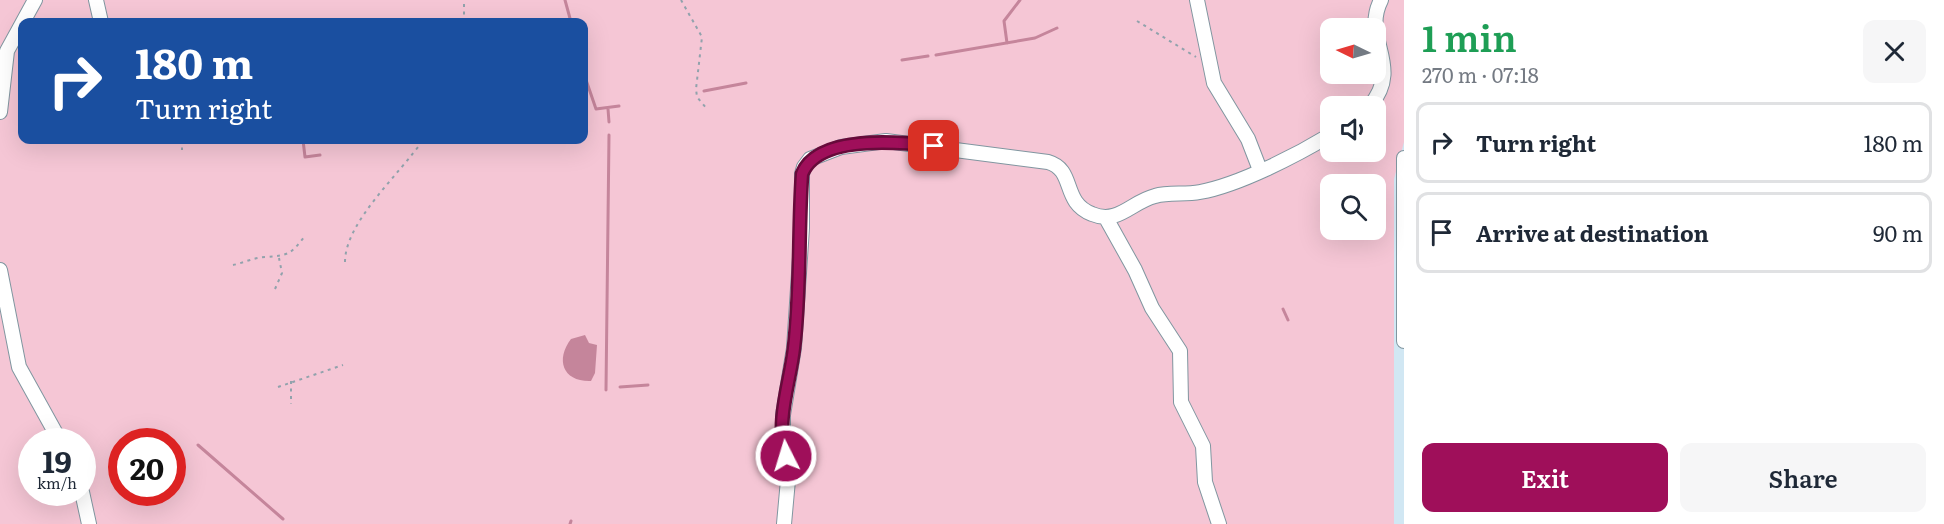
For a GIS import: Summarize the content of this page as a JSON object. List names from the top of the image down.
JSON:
{
  "north": "left",
  "page": {
    "heading": ["1 min", "270 m · 07:18"],
    "turn": ["180 m", "Turn right"],
    "list": [
      {
        "name": "Turn right",
        "value": "180 m"
      },
      {
        "name": "Arrive at destination",
        "value": "90 m"
      }
    ],
    "speed": "19 km/h",
    "limit": "20",
    "buttons": ["Exit", "Share"]
  }
}
